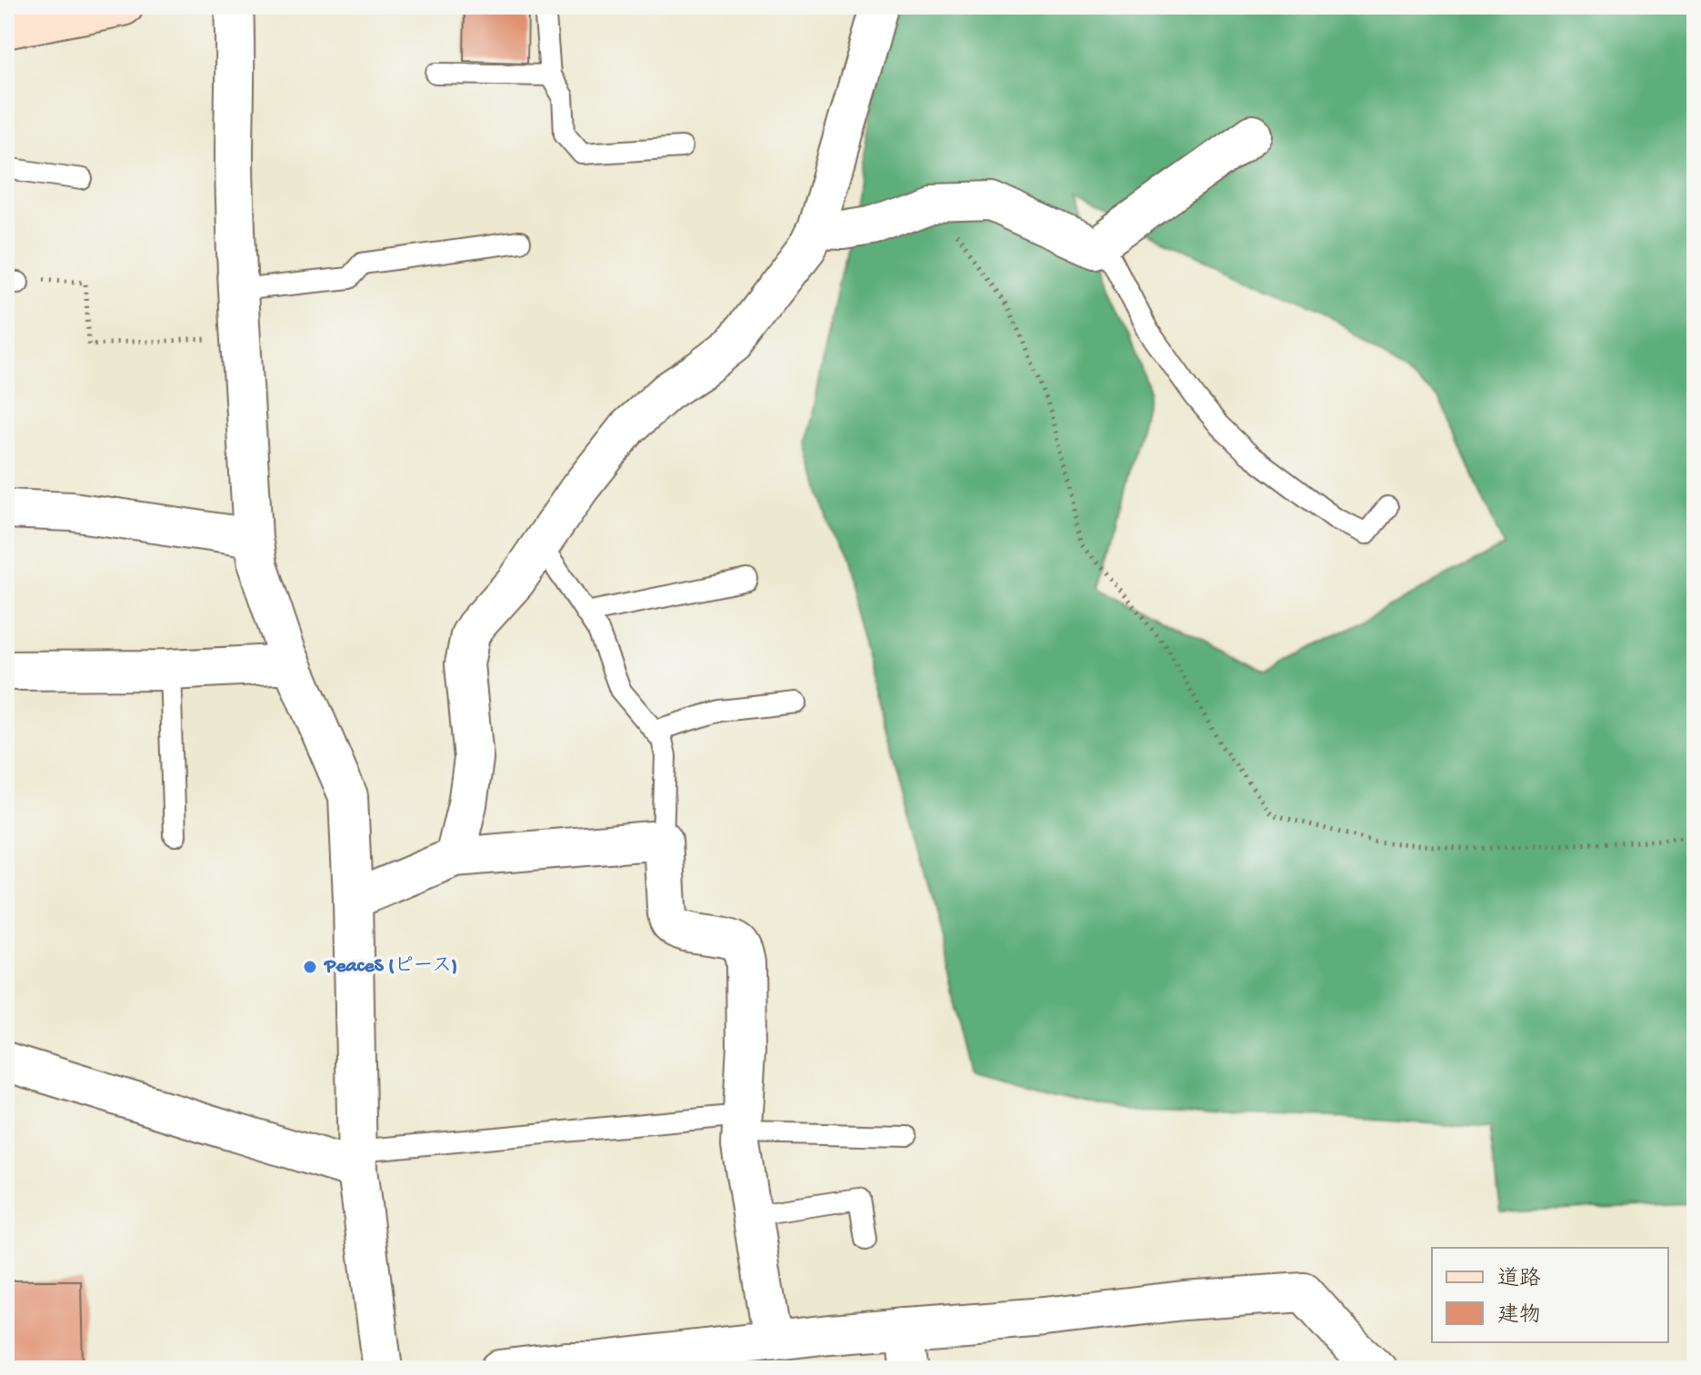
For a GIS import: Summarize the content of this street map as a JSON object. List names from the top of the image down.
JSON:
{
  "places": ["PeaceS (ピース)"],
  "legend": ["道路", "建物"]
}
